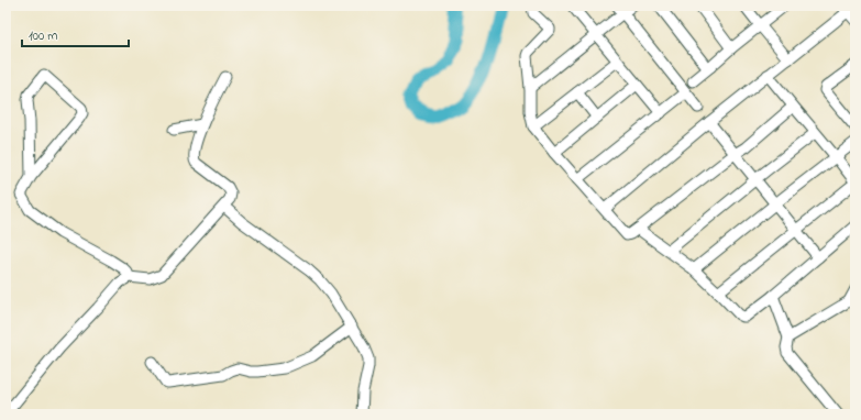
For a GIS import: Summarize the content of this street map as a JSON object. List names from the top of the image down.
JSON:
{
  "scale_bar": "100 m"
}
